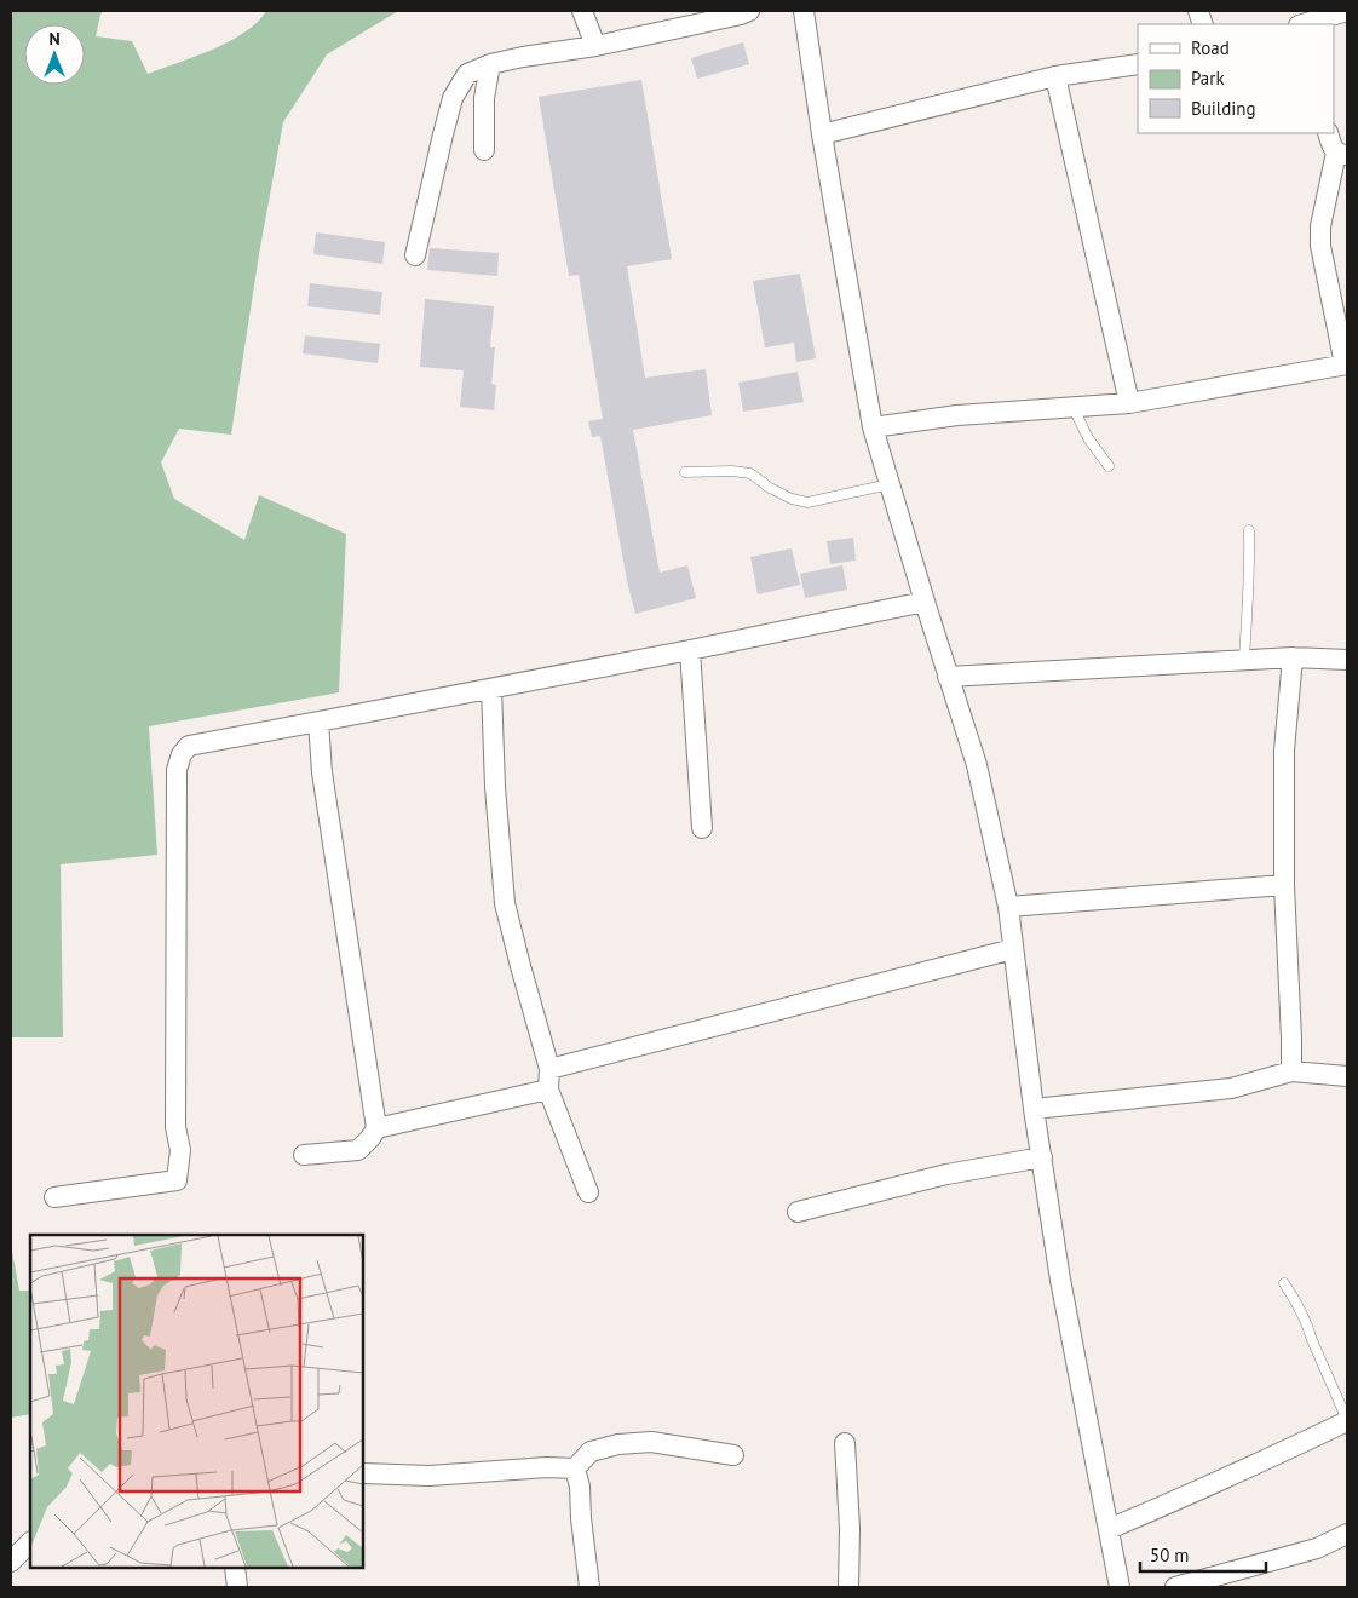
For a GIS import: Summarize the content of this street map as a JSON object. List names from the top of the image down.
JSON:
{
  "legend": ["Road", "Park", "Building"],
  "scale_bar": "50 m",
  "north": "top"
}
